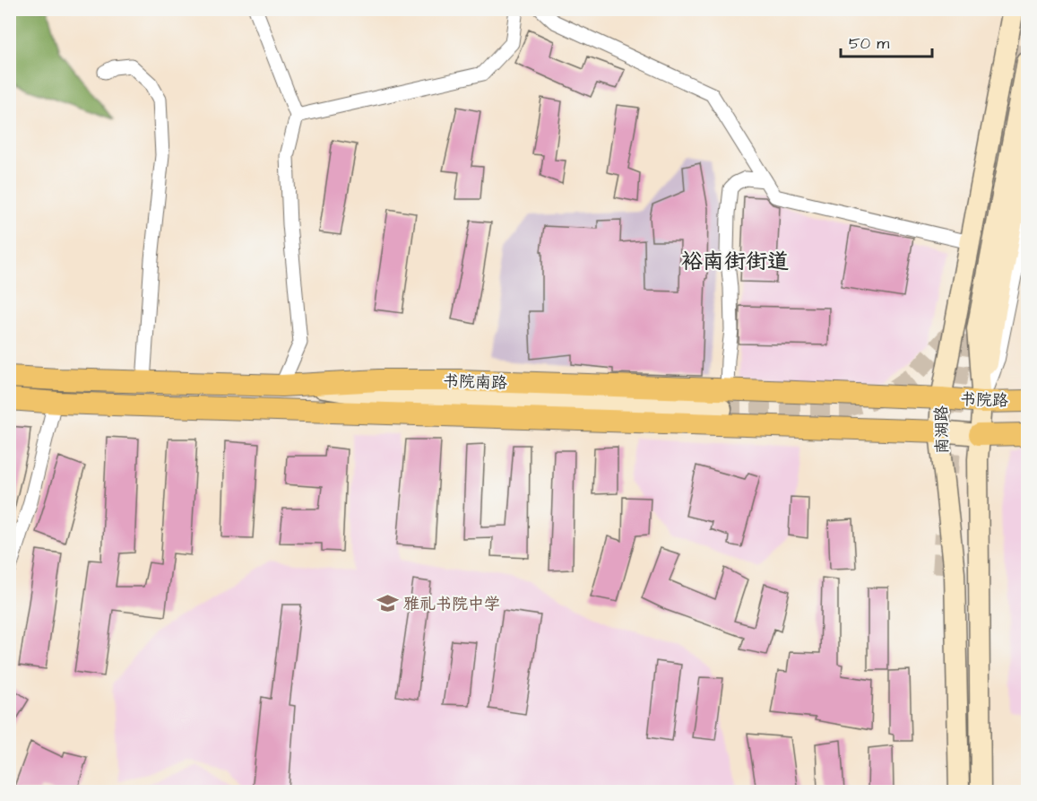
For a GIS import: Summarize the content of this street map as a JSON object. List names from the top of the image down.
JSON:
{
  "streets": {
    "main road": ["书院南路", "书院路", "南湖路"]
  },
  "crossings": [
    ["书院南路", "书院路"],
    ["书院南路", "南湖路"],
    ["书院路", "南湖路"]
  ],
  "districts": ["裕南街街道"],
  "places": {
    "school or university": ["雅礼书院中学"]
  },
  "scale_bar": "50 m"
}
